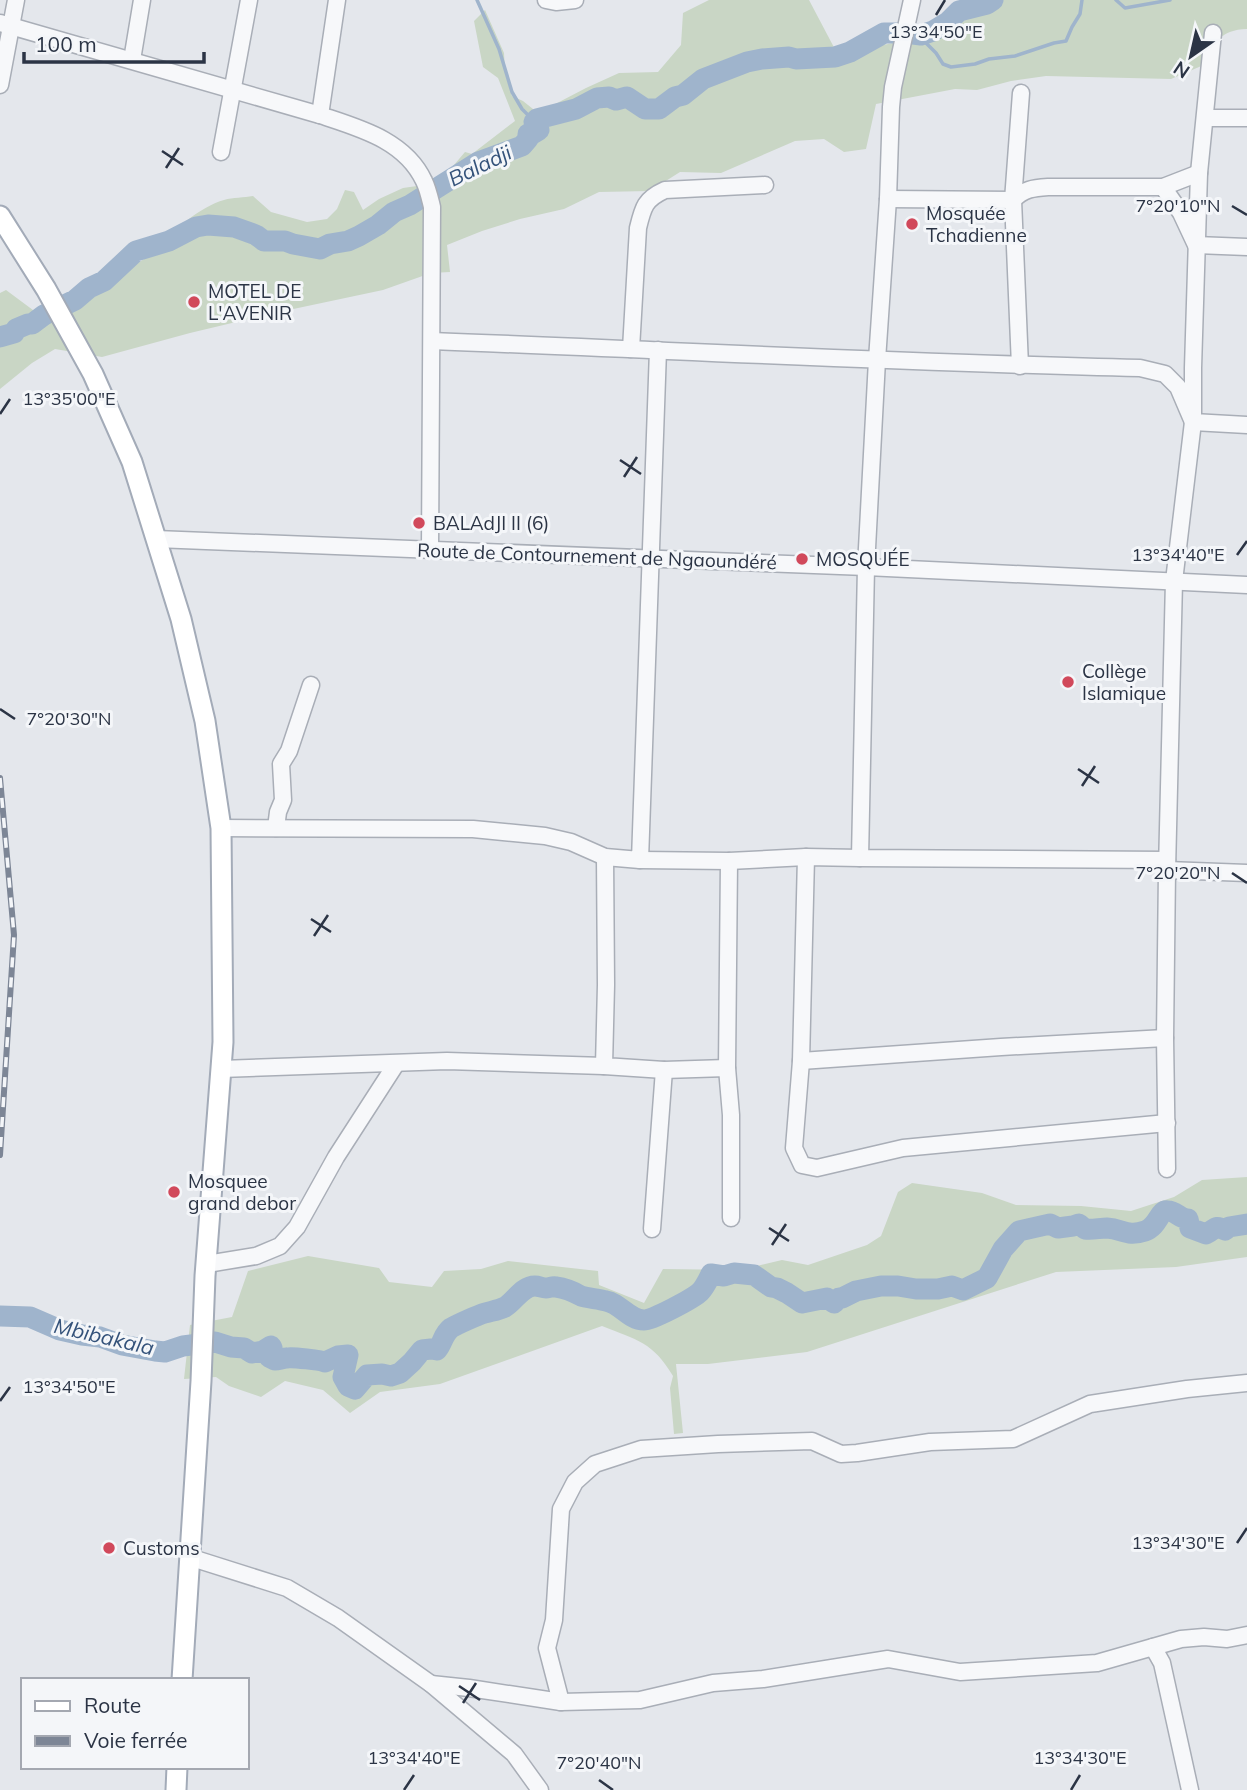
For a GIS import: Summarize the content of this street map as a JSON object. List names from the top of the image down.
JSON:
{
  "streets": {
    "street": ["Route de Contournement de Ngaoundéré"]
  },
  "water": ["Baladji", "Mbibakala"],
  "places": [
    "Mosquée Tchadienne",
    "MOTEL DE L'AVENIR",
    "BALAdJI II (6)",
    "MOSQUÉE",
    "Collège Islamique",
    "Mosquee grand debor",
    "Customs"
  ],
  "legend": ["Route", "Voie ferrée"],
  "scale_bar": "100 m",
  "north": "bottom left",
  "coordinates": [
    "13°34'50\"E",
    "7°20'10\"N",
    "13°35'00\"E",
    "13°34'40\"E",
    "7°20'30\"N",
    "7°20'20\"N",
    "13°34'30\"E",
    "7°20'40\"N"
  ]
}
